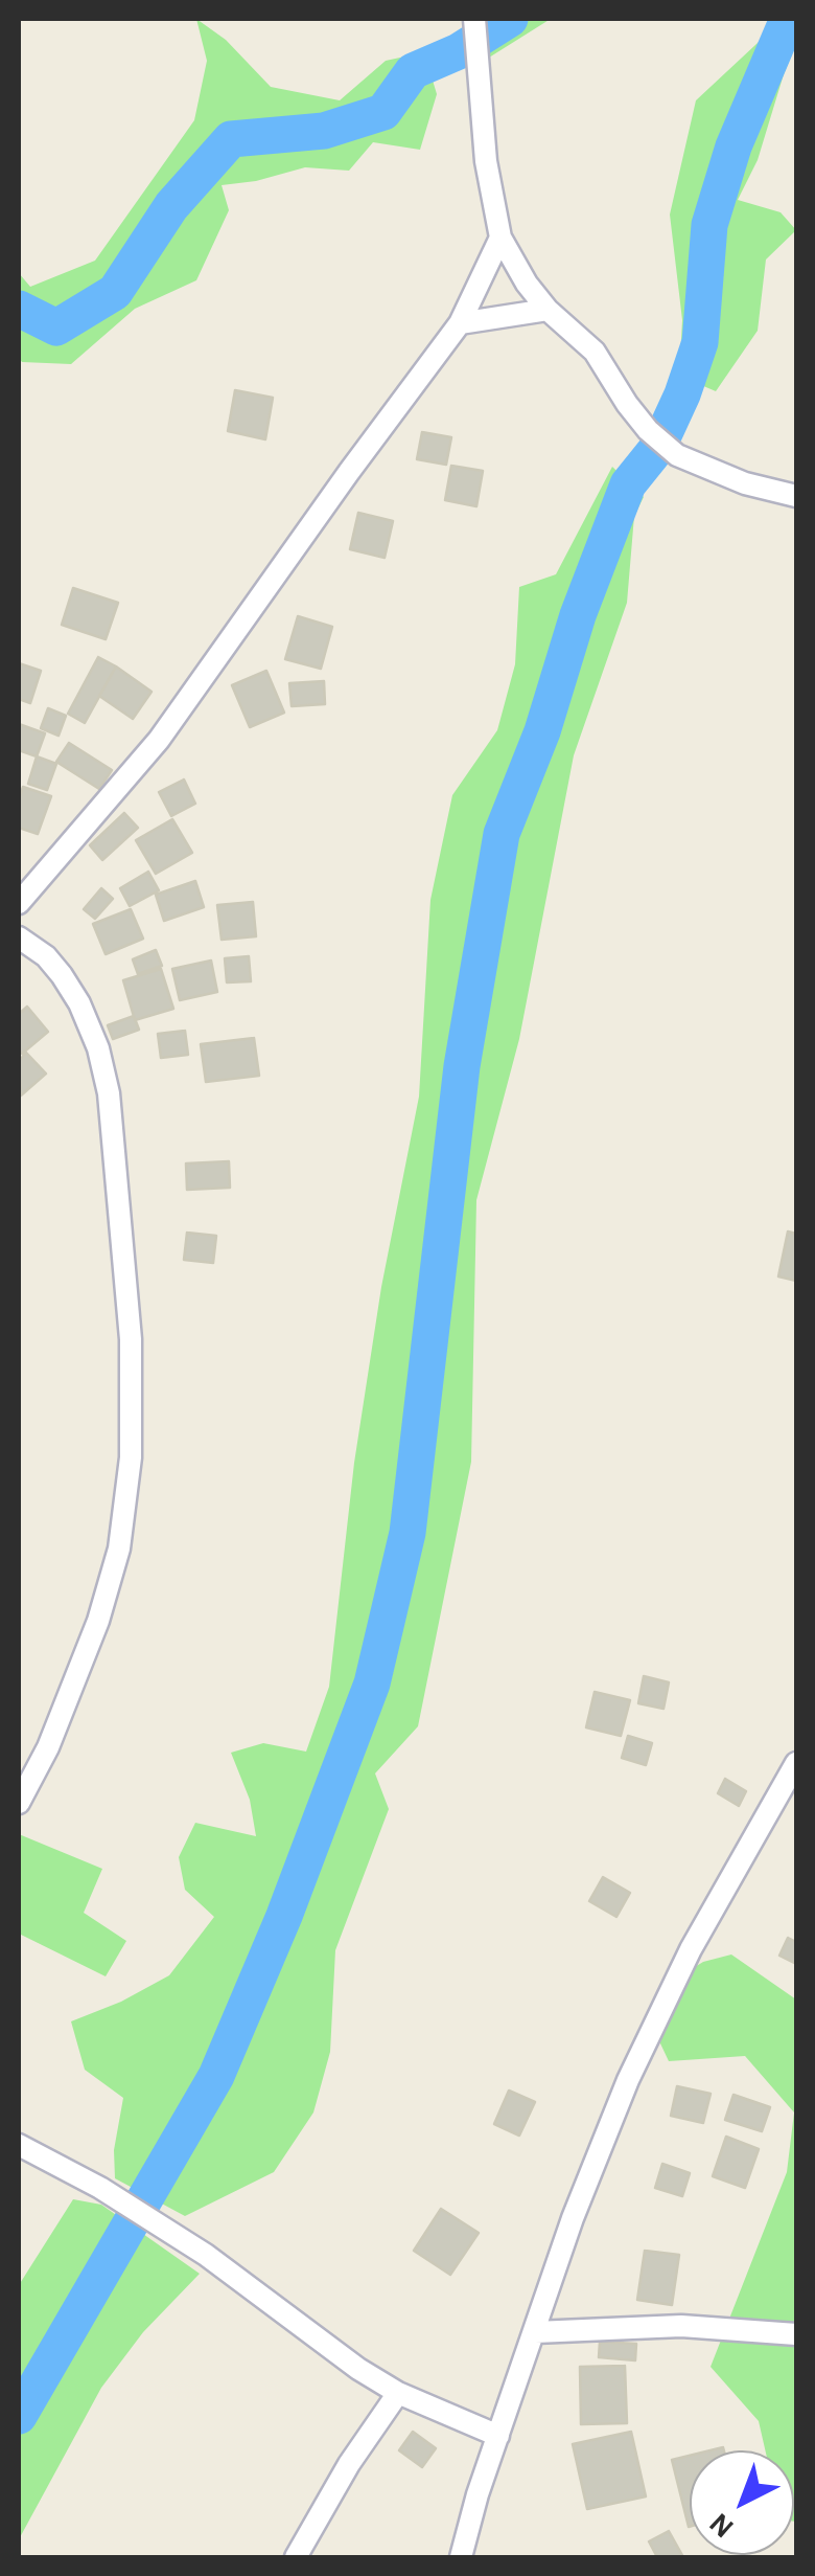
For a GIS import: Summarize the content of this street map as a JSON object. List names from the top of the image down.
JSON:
{
  "north": "bottom left"
}
